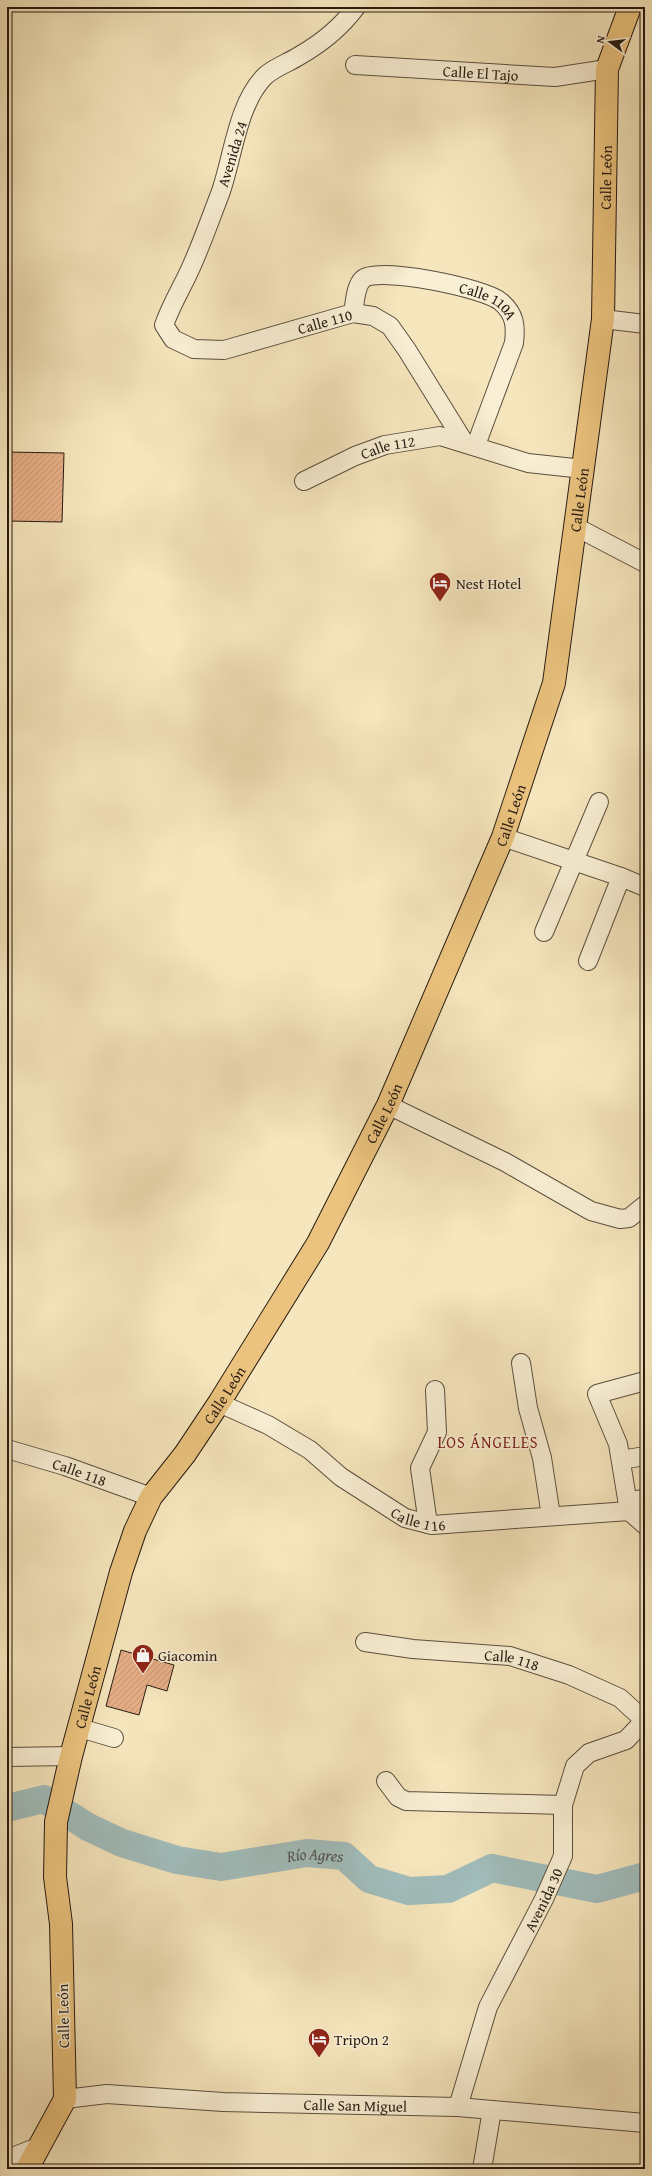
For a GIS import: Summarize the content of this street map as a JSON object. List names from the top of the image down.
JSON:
{
  "streets": {
    "main road": ["Calle León"],
    "street": [
      "Calle El Tajo",
      "Avenida 24",
      "Calle 110A",
      "Calle 110",
      "Calle 112",
      "Calle 118",
      "Calle 116",
      "Avenida 30",
      "Calle San Miguel"
    ]
  },
  "crossings": [
    ["Calle El Tajo", "Calle León"],
    ["Avenida 24", "Calle 110"],
    ["Calle León", "Calle 118"],
    ["Calle León", "Calle 116"],
    ["Calle León", "Calle San Miguel"],
    ["Calle 110A", "Calle 110"],
    ["Calle 110A", "Calle 112"],
    ["Calle 110", "Calle 112"],
    ["Calle 118", "Avenida 30"],
    ["Avenida 30", "Calle San Miguel"]
  ],
  "districts": ["LOS ÁNGELES"],
  "water": ["Río Agres"],
  "places": {
    "hotel": ["Nest Hotel", "TripOn 2"],
    "shop": ["Giacomin"]
  },
  "north": "left"
}
